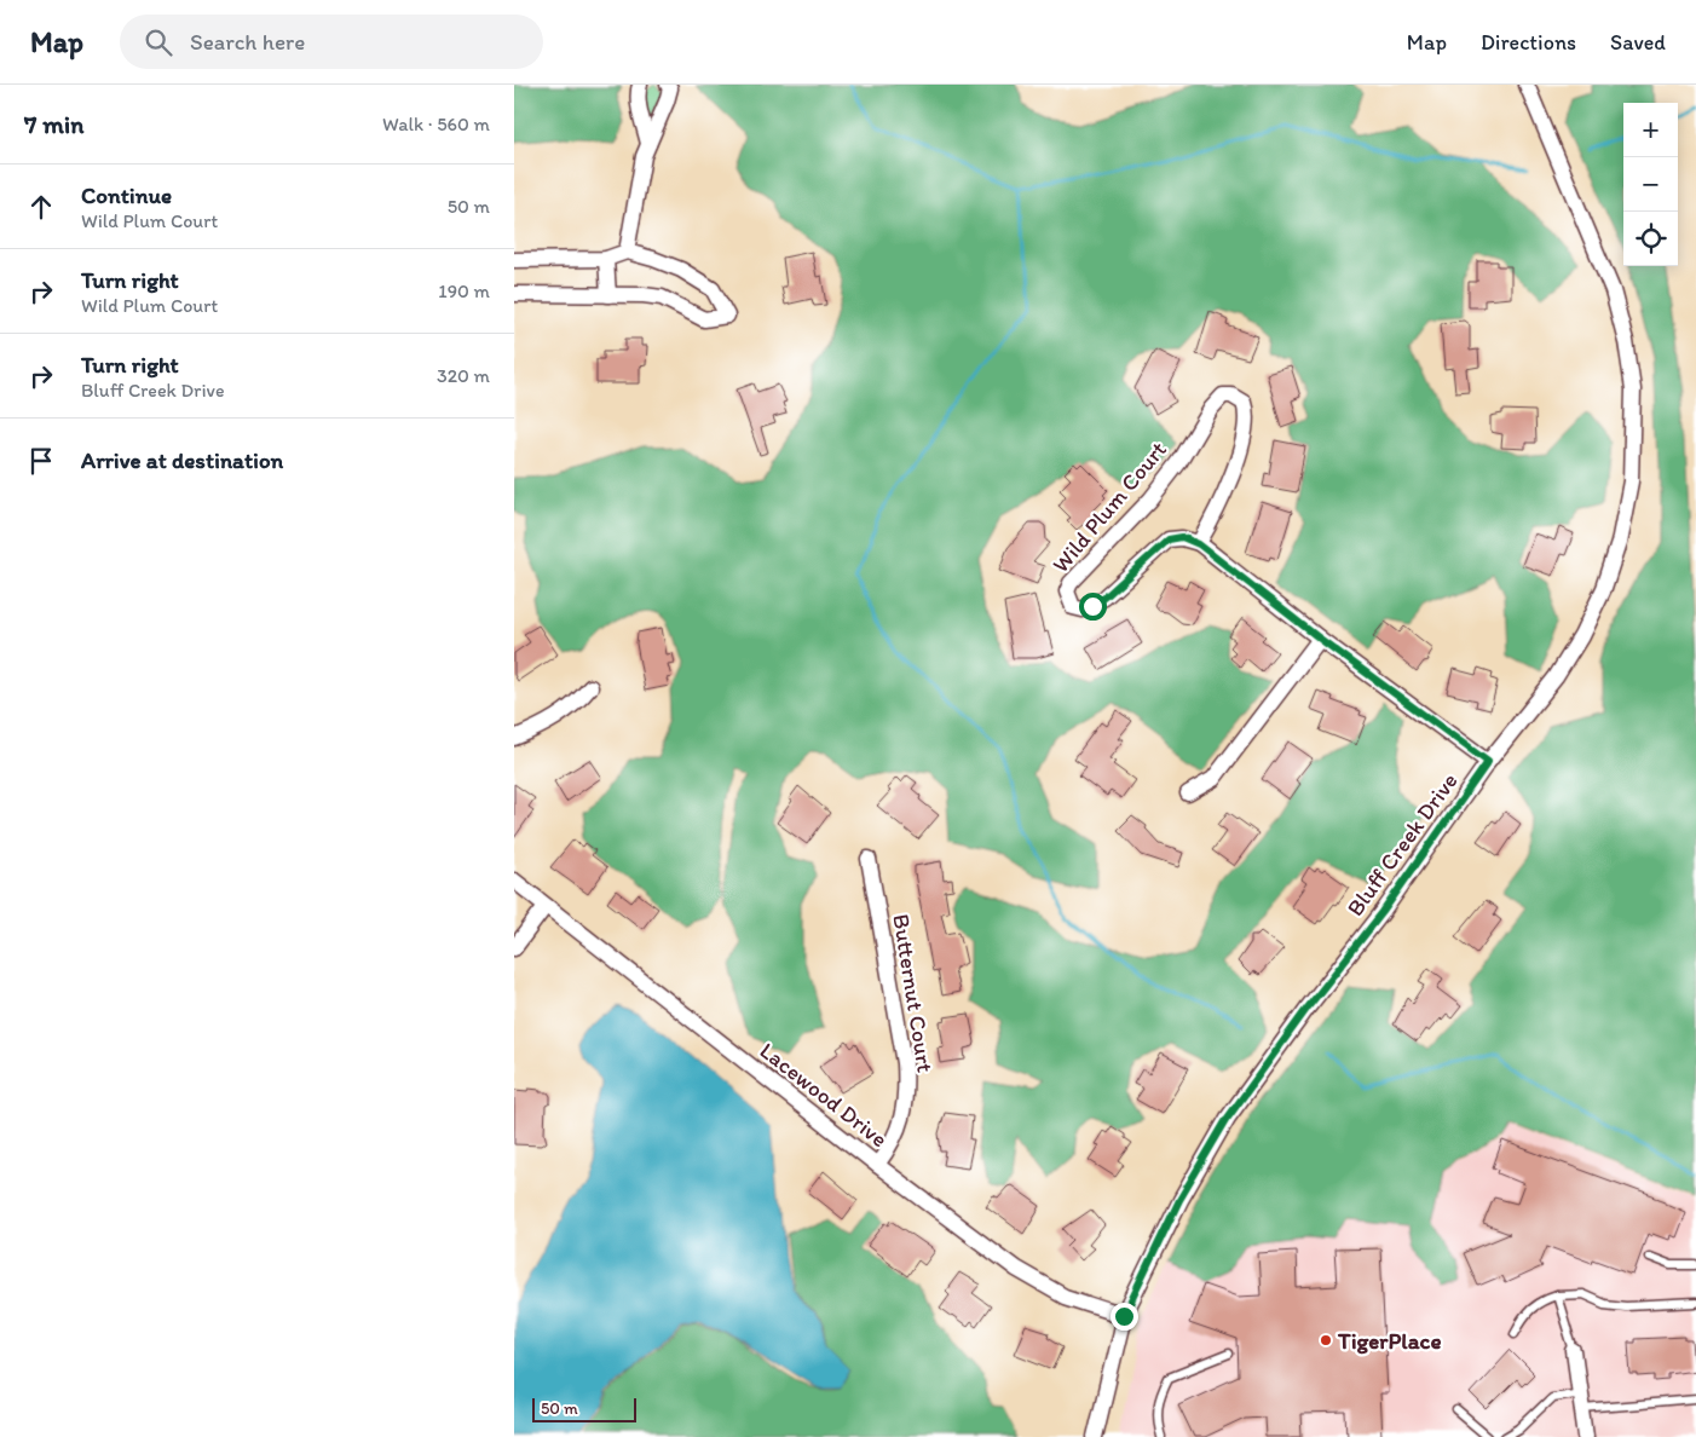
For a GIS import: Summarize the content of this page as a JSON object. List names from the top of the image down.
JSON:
{
  "streets": {
    "street": [
      "Wild Plum Court",
      "Bluff Creek Drive",
      "Butternut Court",
      "Lacewood Drive"
    ]
  },
  "crossings": [
    ["Wild Plum Court", "Bluff Creek Drive"],
    ["Bluff Creek Drive", "Lacewood Drive"],
    ["Butternut Court", "Lacewood Drive"]
  ],
  "places": ["TigerPlace"],
  "scale_bar": "50 m",
  "page": {
    "header": "Map",
    "search": "Search here",
    "nav": ["Map", "Directions", "Saved"],
    "heading": ["7 min", "Walk · 560 m"],
    "map_buttons": ["+", "−"],
    "list": [
      ["Continue", "Wild Plum Court", "50 m"],
      ["Turn right", "Wild Plum Court", "190 m"],
      ["Turn right", "Bluff Creek Drive", "320 m"],
      "Arrive at destination"
    ],
    "scale": "50 m"
  }
}
